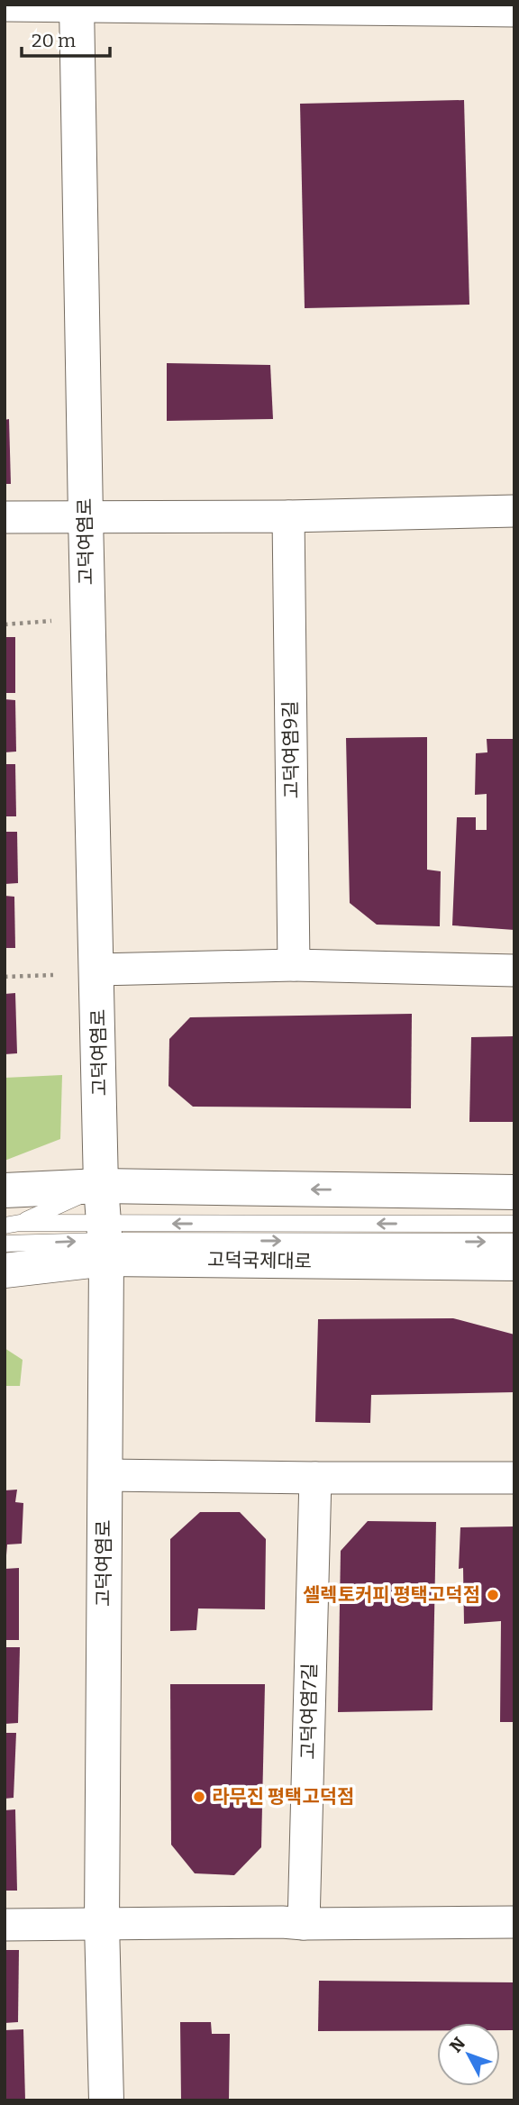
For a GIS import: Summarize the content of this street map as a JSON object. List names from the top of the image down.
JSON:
{
  "streets": {
    "street": [
      "고덕여염로",
      "고덕여염9길",
      "고덕국제대로",
      "고덕여염7길"
    ]
  },
  "crossings": [
    ["고덕여염로", "고덕국제대로"]
  ],
  "places": ["셀렉토커피 평택고덕점", "라무진 평택고덕점"],
  "scale_bar": "20 m",
  "north": "top left"
}
